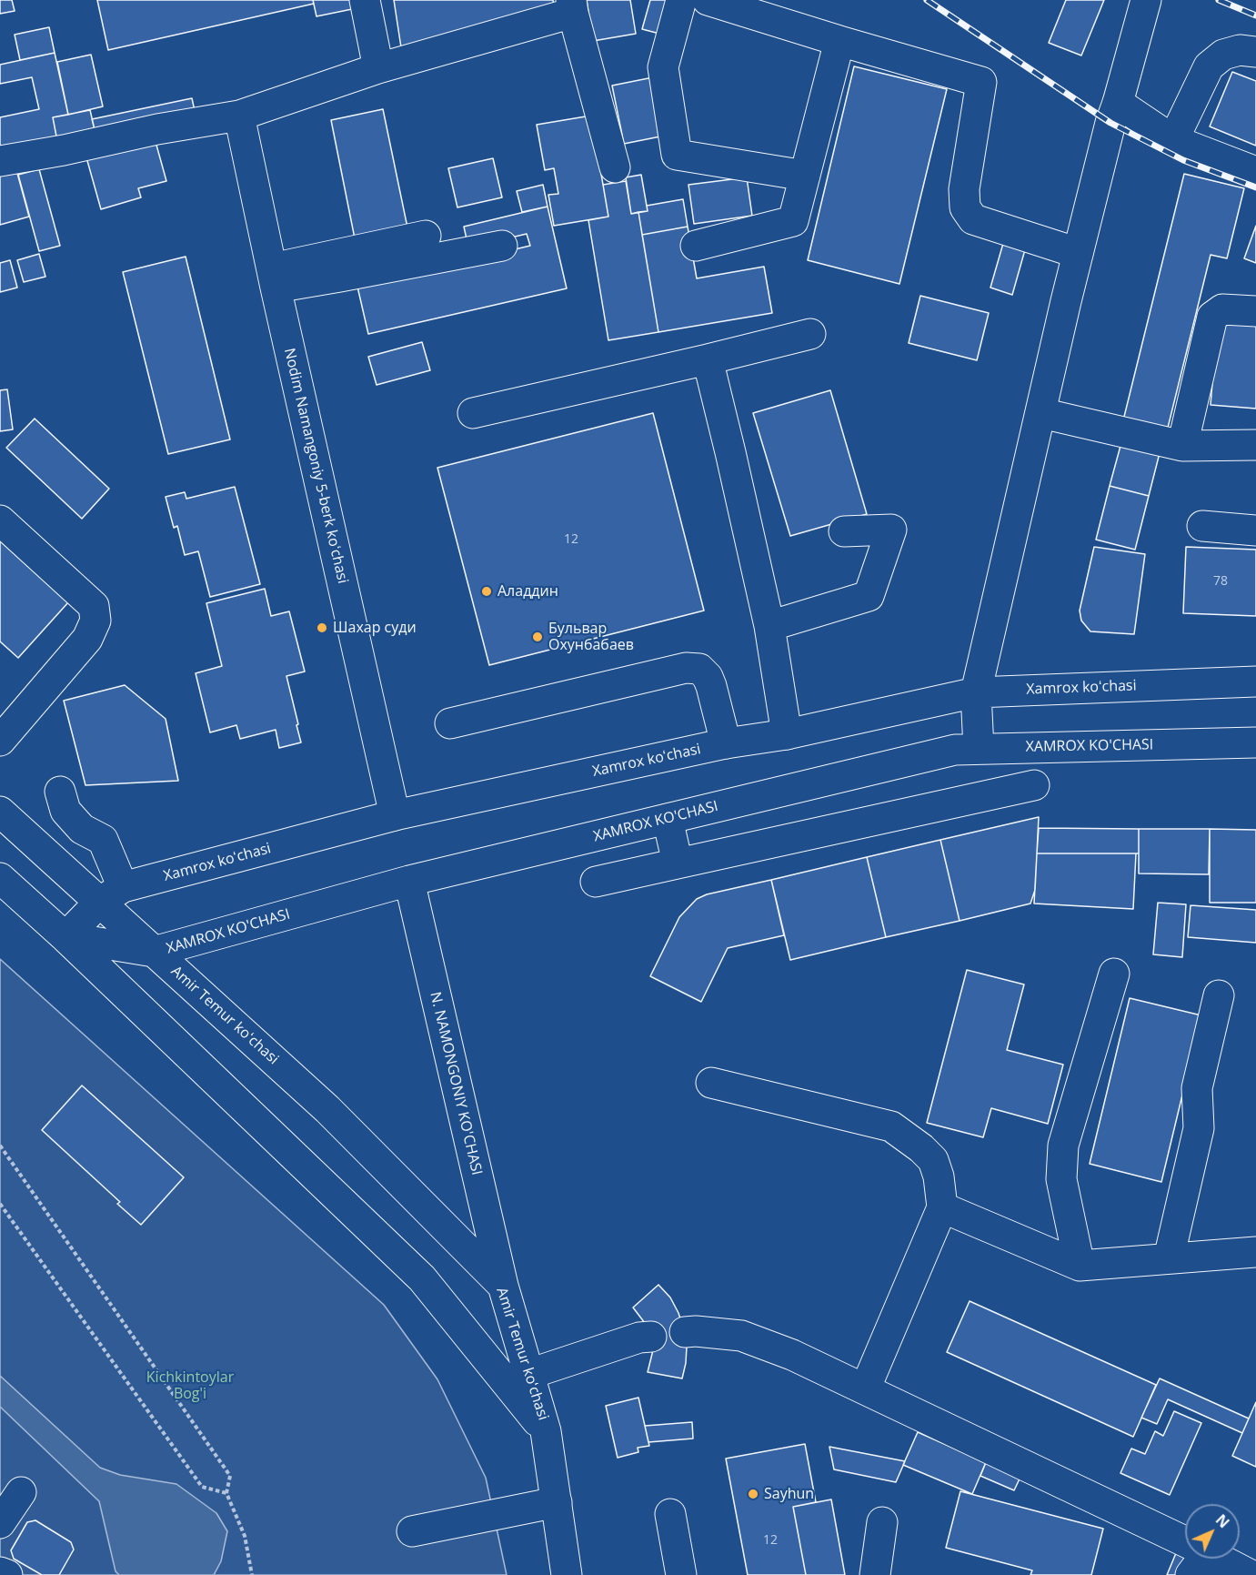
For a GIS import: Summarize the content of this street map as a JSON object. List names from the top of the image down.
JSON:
{
  "streets": {
    "main road": [
      "Nodim Namangoniy 5-berk koʻchasi",
      "Xamrox koʻchasi",
      "XAMROX KO'CHASI",
      "Amir Temur koʻchasi",
      "N. NAMONGONIY KO'CHASI"
    ]
  },
  "crossings": [
    ["Nodim Namangoniy 5-berk koʻchasi", "Xamrox koʻchasi"],
    ["Xamrox koʻchasi", "Amir Temur koʻchasi"],
    ["XAMROX KO'CHASI", "Amir Temur koʻchasi"],
    ["XAMROX KO'CHASI", "N. NAMONGONIY KO'CHASI"],
    ["Amir Temur koʻchasi", "N. NAMONGONIY KO'CHASI"]
  ],
  "parks": ["Kichkintoylar Bog'i"],
  "places": [
    "Аладдин",
    "Шахар суди",
    "Бульвар Охунбабаев",
    "Sayhun"
  ],
  "house_numbers": ["12", "78", "12"],
  "north": "top right"
}
